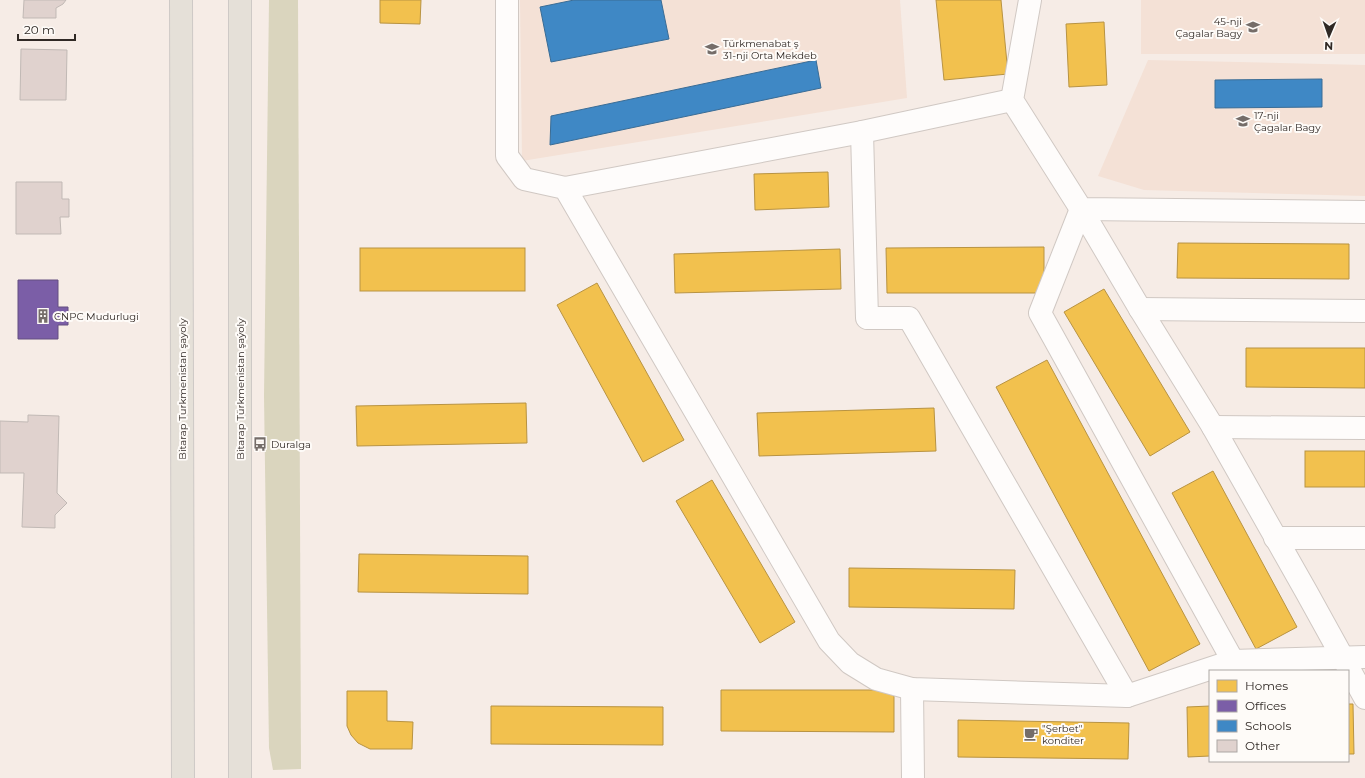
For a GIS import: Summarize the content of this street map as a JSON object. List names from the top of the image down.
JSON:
{
  "streets": {
    "main road": ["Bitarap Turkmenistan şayoly", "Bitarap Türkmenistan şaýoly"]
  },
  "places": {
    "school or university": ["45-nji Çagalar Bagy", "Türkmenabat ş 31-nji Orta Mekdeb", "17-nji Çagalar Bagy"],
    "building": ["CNPC Mudurlugi"],
    "bus stop": ["Duralga"],
    "cafe": ["\"Şerbet\" konditer"]
  },
  "legend": [
    "Homes",
    "Offices",
    "Schools",
    "Other"
  ],
  "scale_bar": "20 m",
  "north": "bottom"
}
